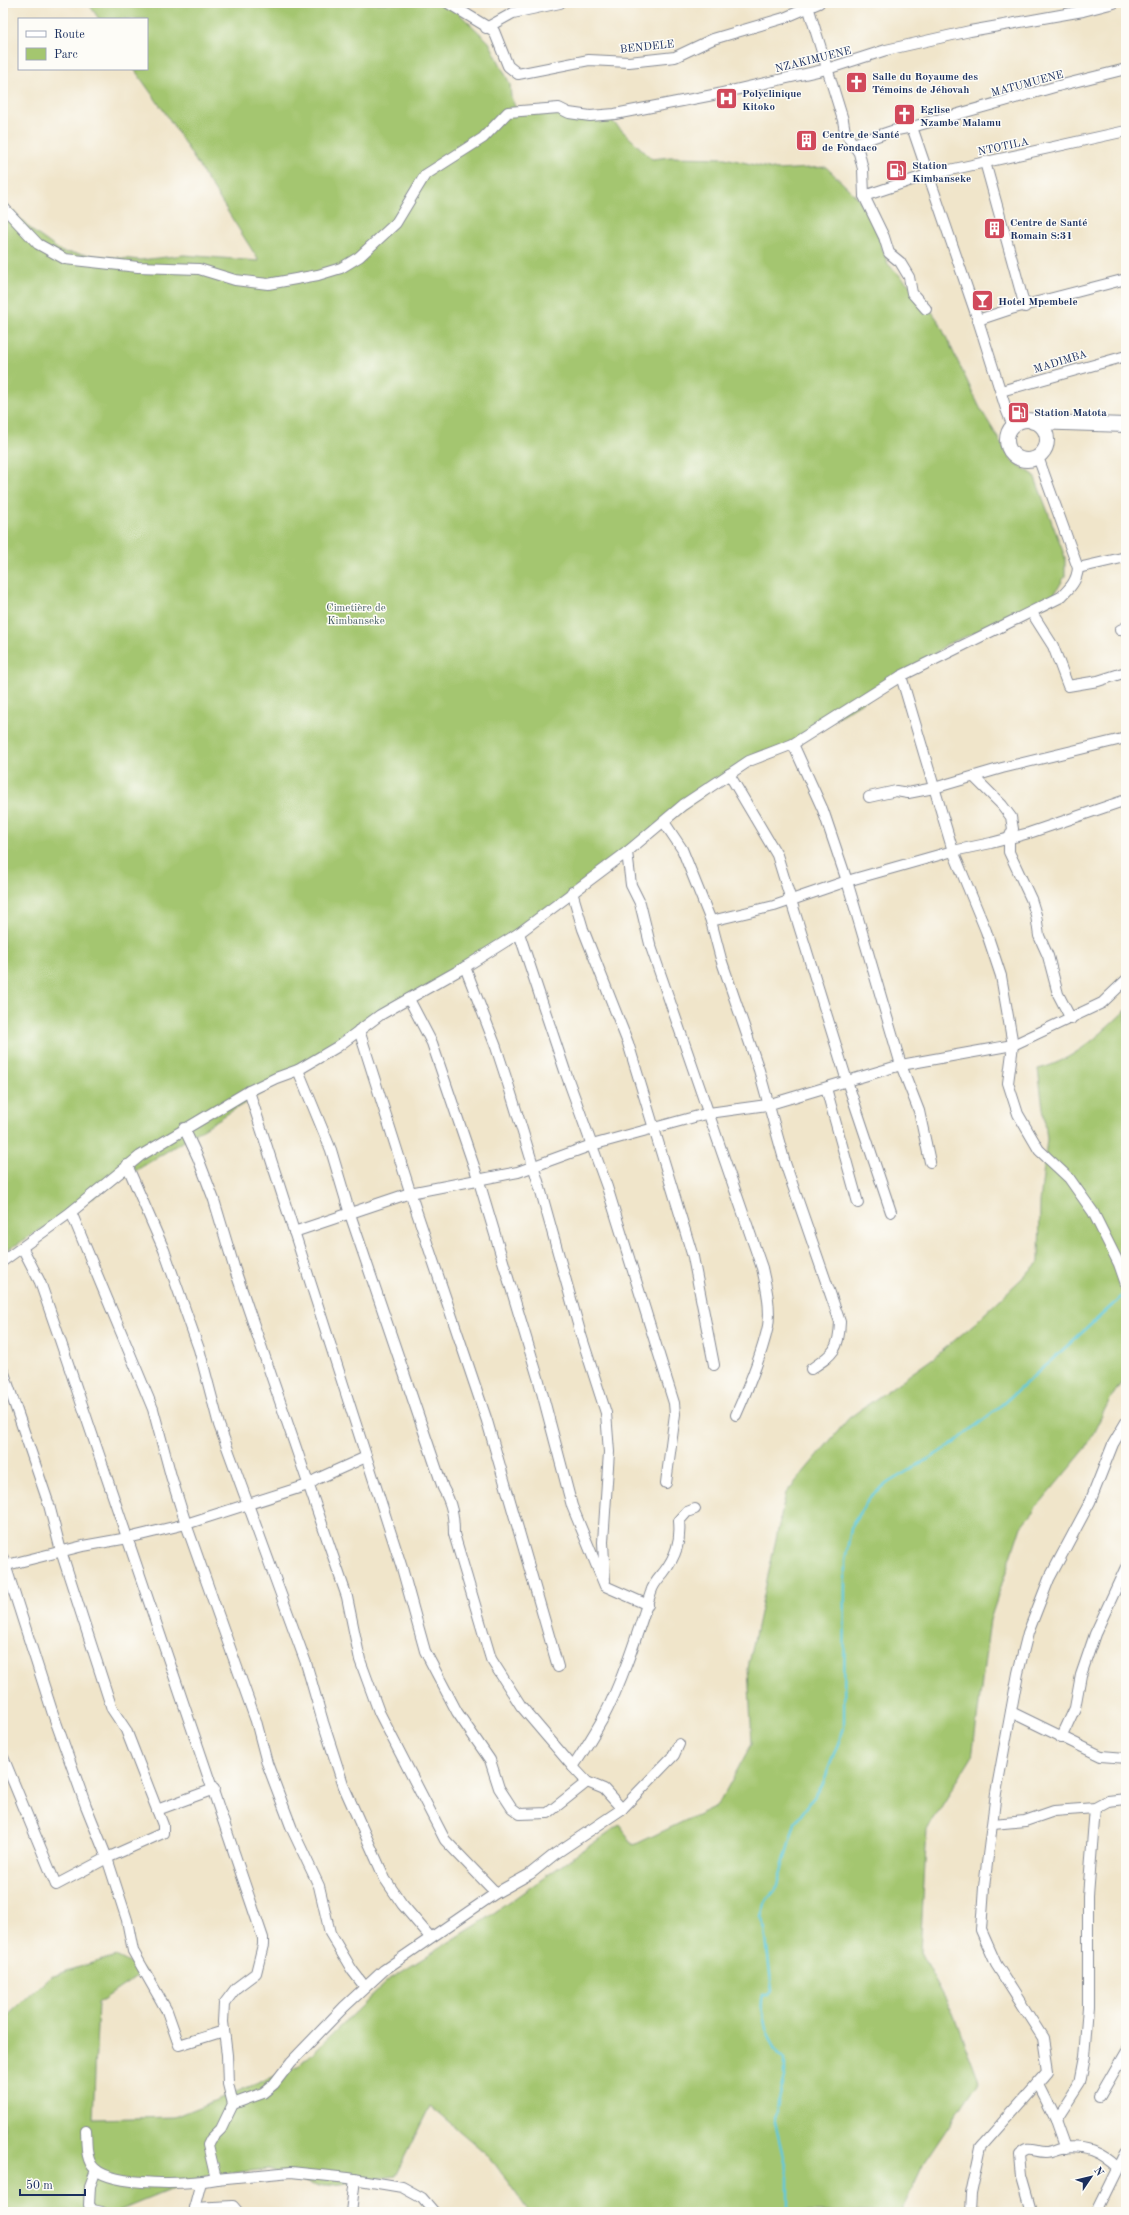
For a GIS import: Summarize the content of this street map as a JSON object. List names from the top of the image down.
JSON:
{
  "streets": {
    "street": [
      "BENDELE",
      "NZAKIMUENE",
      "MATUMUENE",
      "NTOTILA",
      "MADIMBA"
    ]
  },
  "parks": ["Cimetière de Kimbanseke"],
  "places": {
    "church": ["Salle du Royaume des Témoins de Jéhovah", "Eglise Nzambe Malamu"],
    "hospital": ["Polyclinique Kitoko"],
    "building": ["Centre de Santé de Fondaco", "Centre de Santé Romain 8:31"],
    "fuel station": ["Station Kimbanseke", "Station Matota"],
    "bar": ["Hotel Mpembele"]
  },
  "legend": ["Route", "Parc"],
  "scale_bar": "50 m",
  "north": "top right"
}
